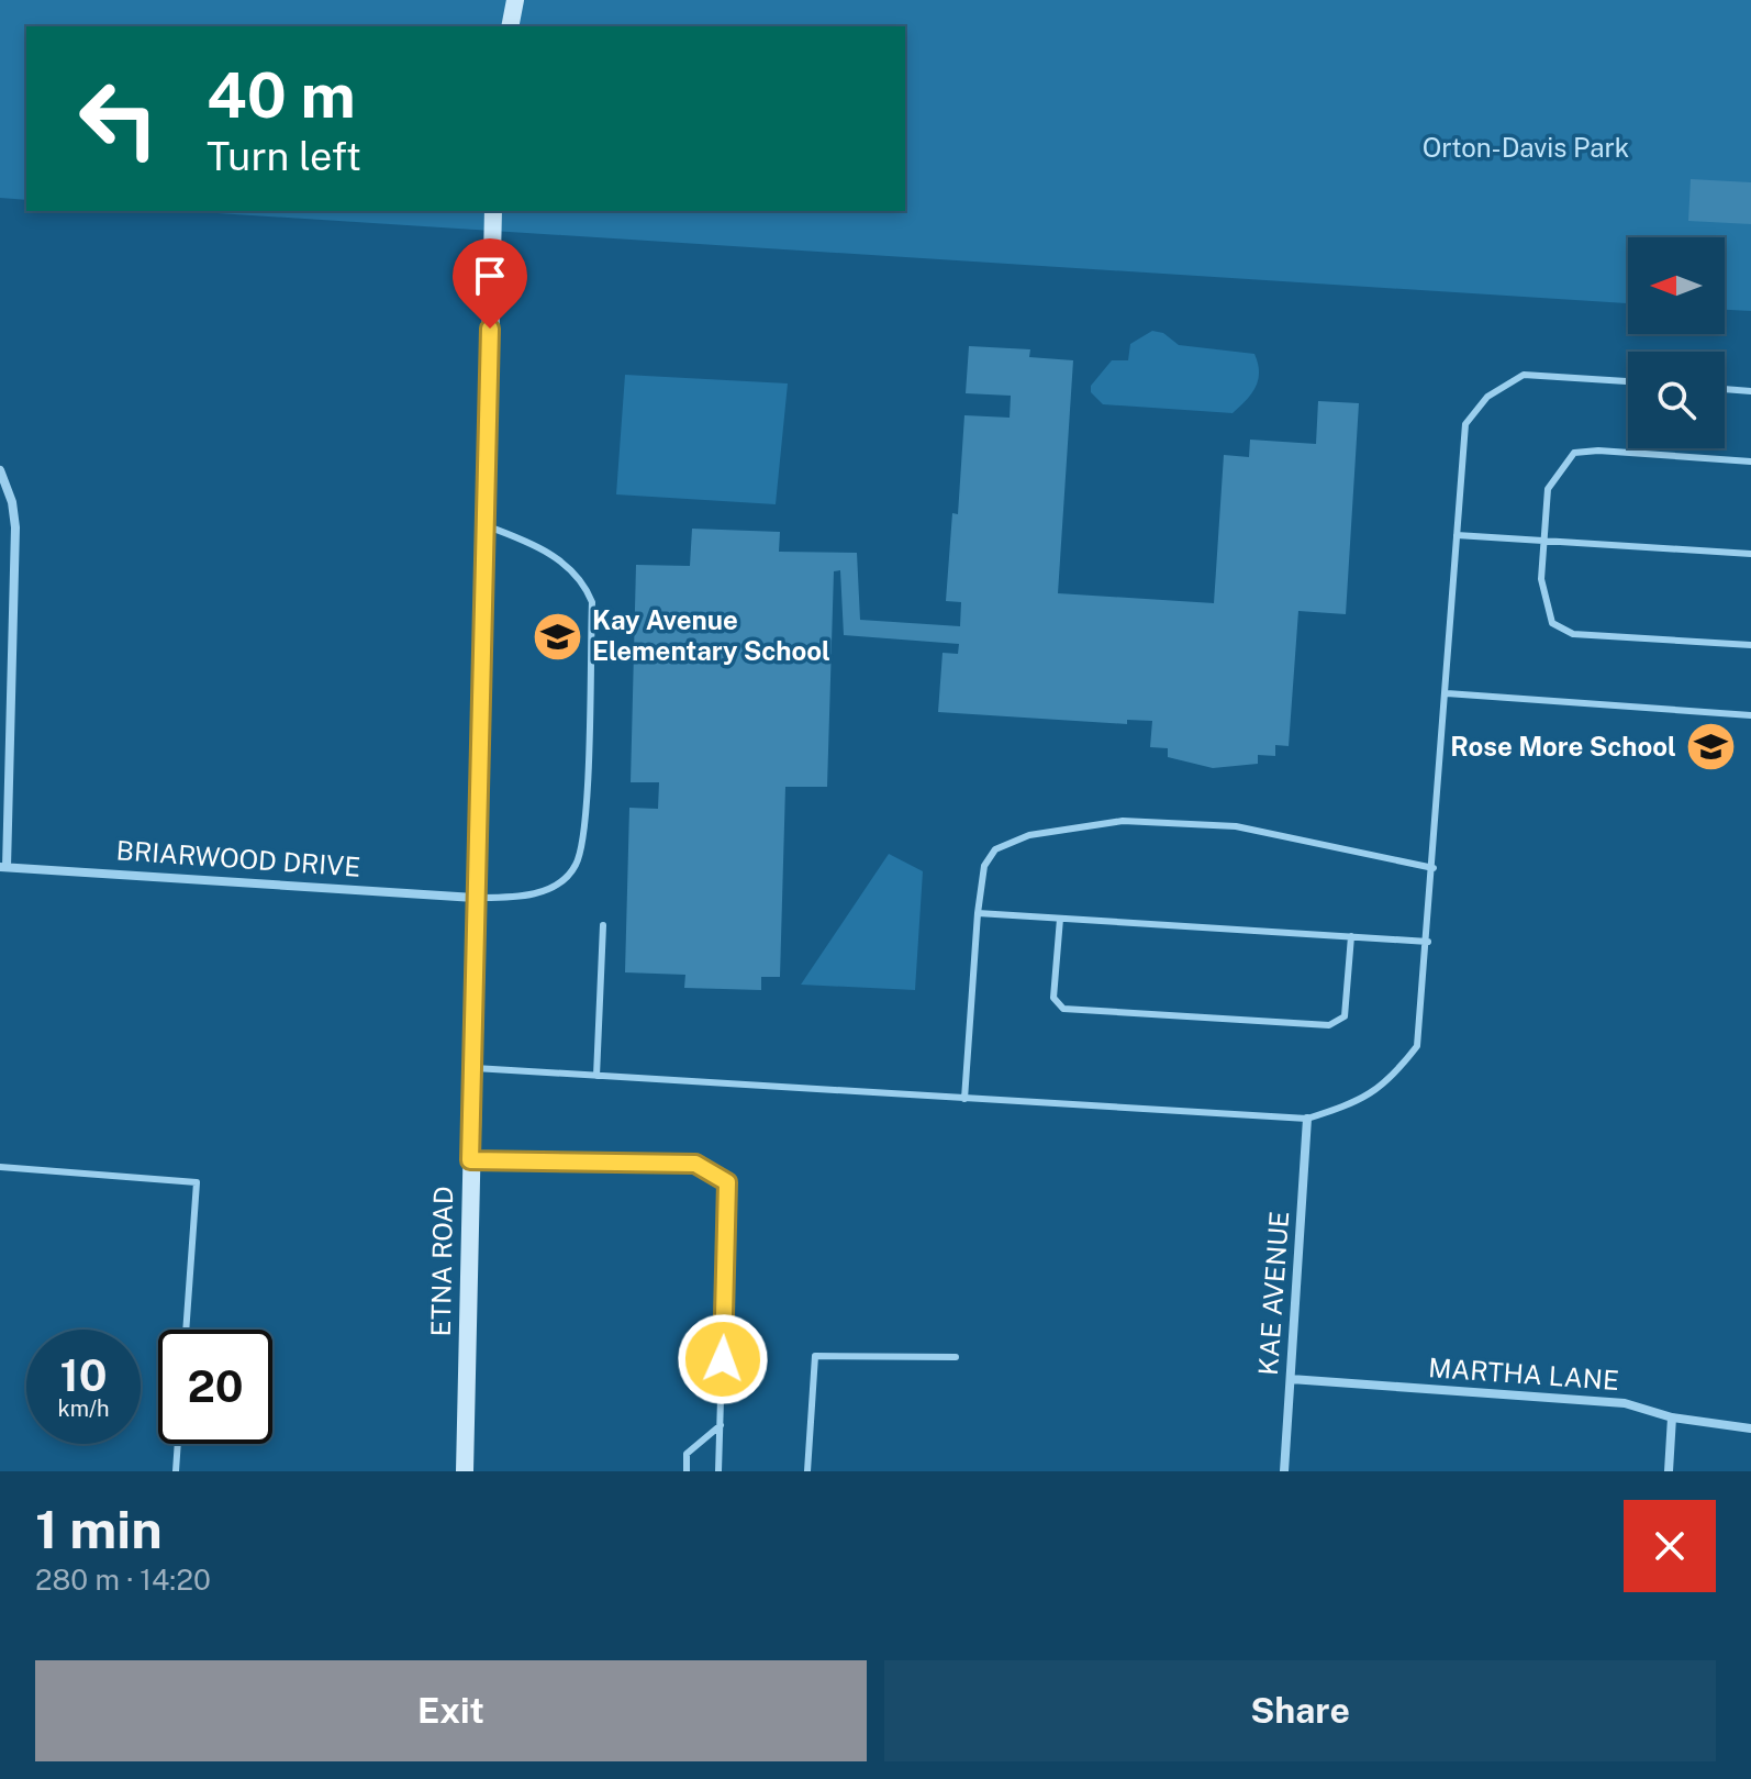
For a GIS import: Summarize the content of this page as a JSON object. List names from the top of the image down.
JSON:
{
  "streets": {
    "street": [
      "BRIARWOOD DRIVE",
      "ETNA ROAD",
      "KAE AVENUE",
      "MARTHA LANE"
    ]
  },
  "crossings": [
    ["BRIARWOOD DRIVE", "ETNA ROAD"],
    ["KAE AVENUE", "MARTHA LANE"]
  ],
  "parks": ["Orton-Davis Park"],
  "places": {
    "school or university": ["Kay Avenue Elementary School", "Rose More School"]
  },
  "north": "left",
  "page": {
    "turn": ["40 m", "Turn left"],
    "speed": "10 km/h",
    "limit": "20",
    "heading": ["1 min", "280 m · 14:20"],
    "buttons": ["Exit", "Share"]
  }
}
